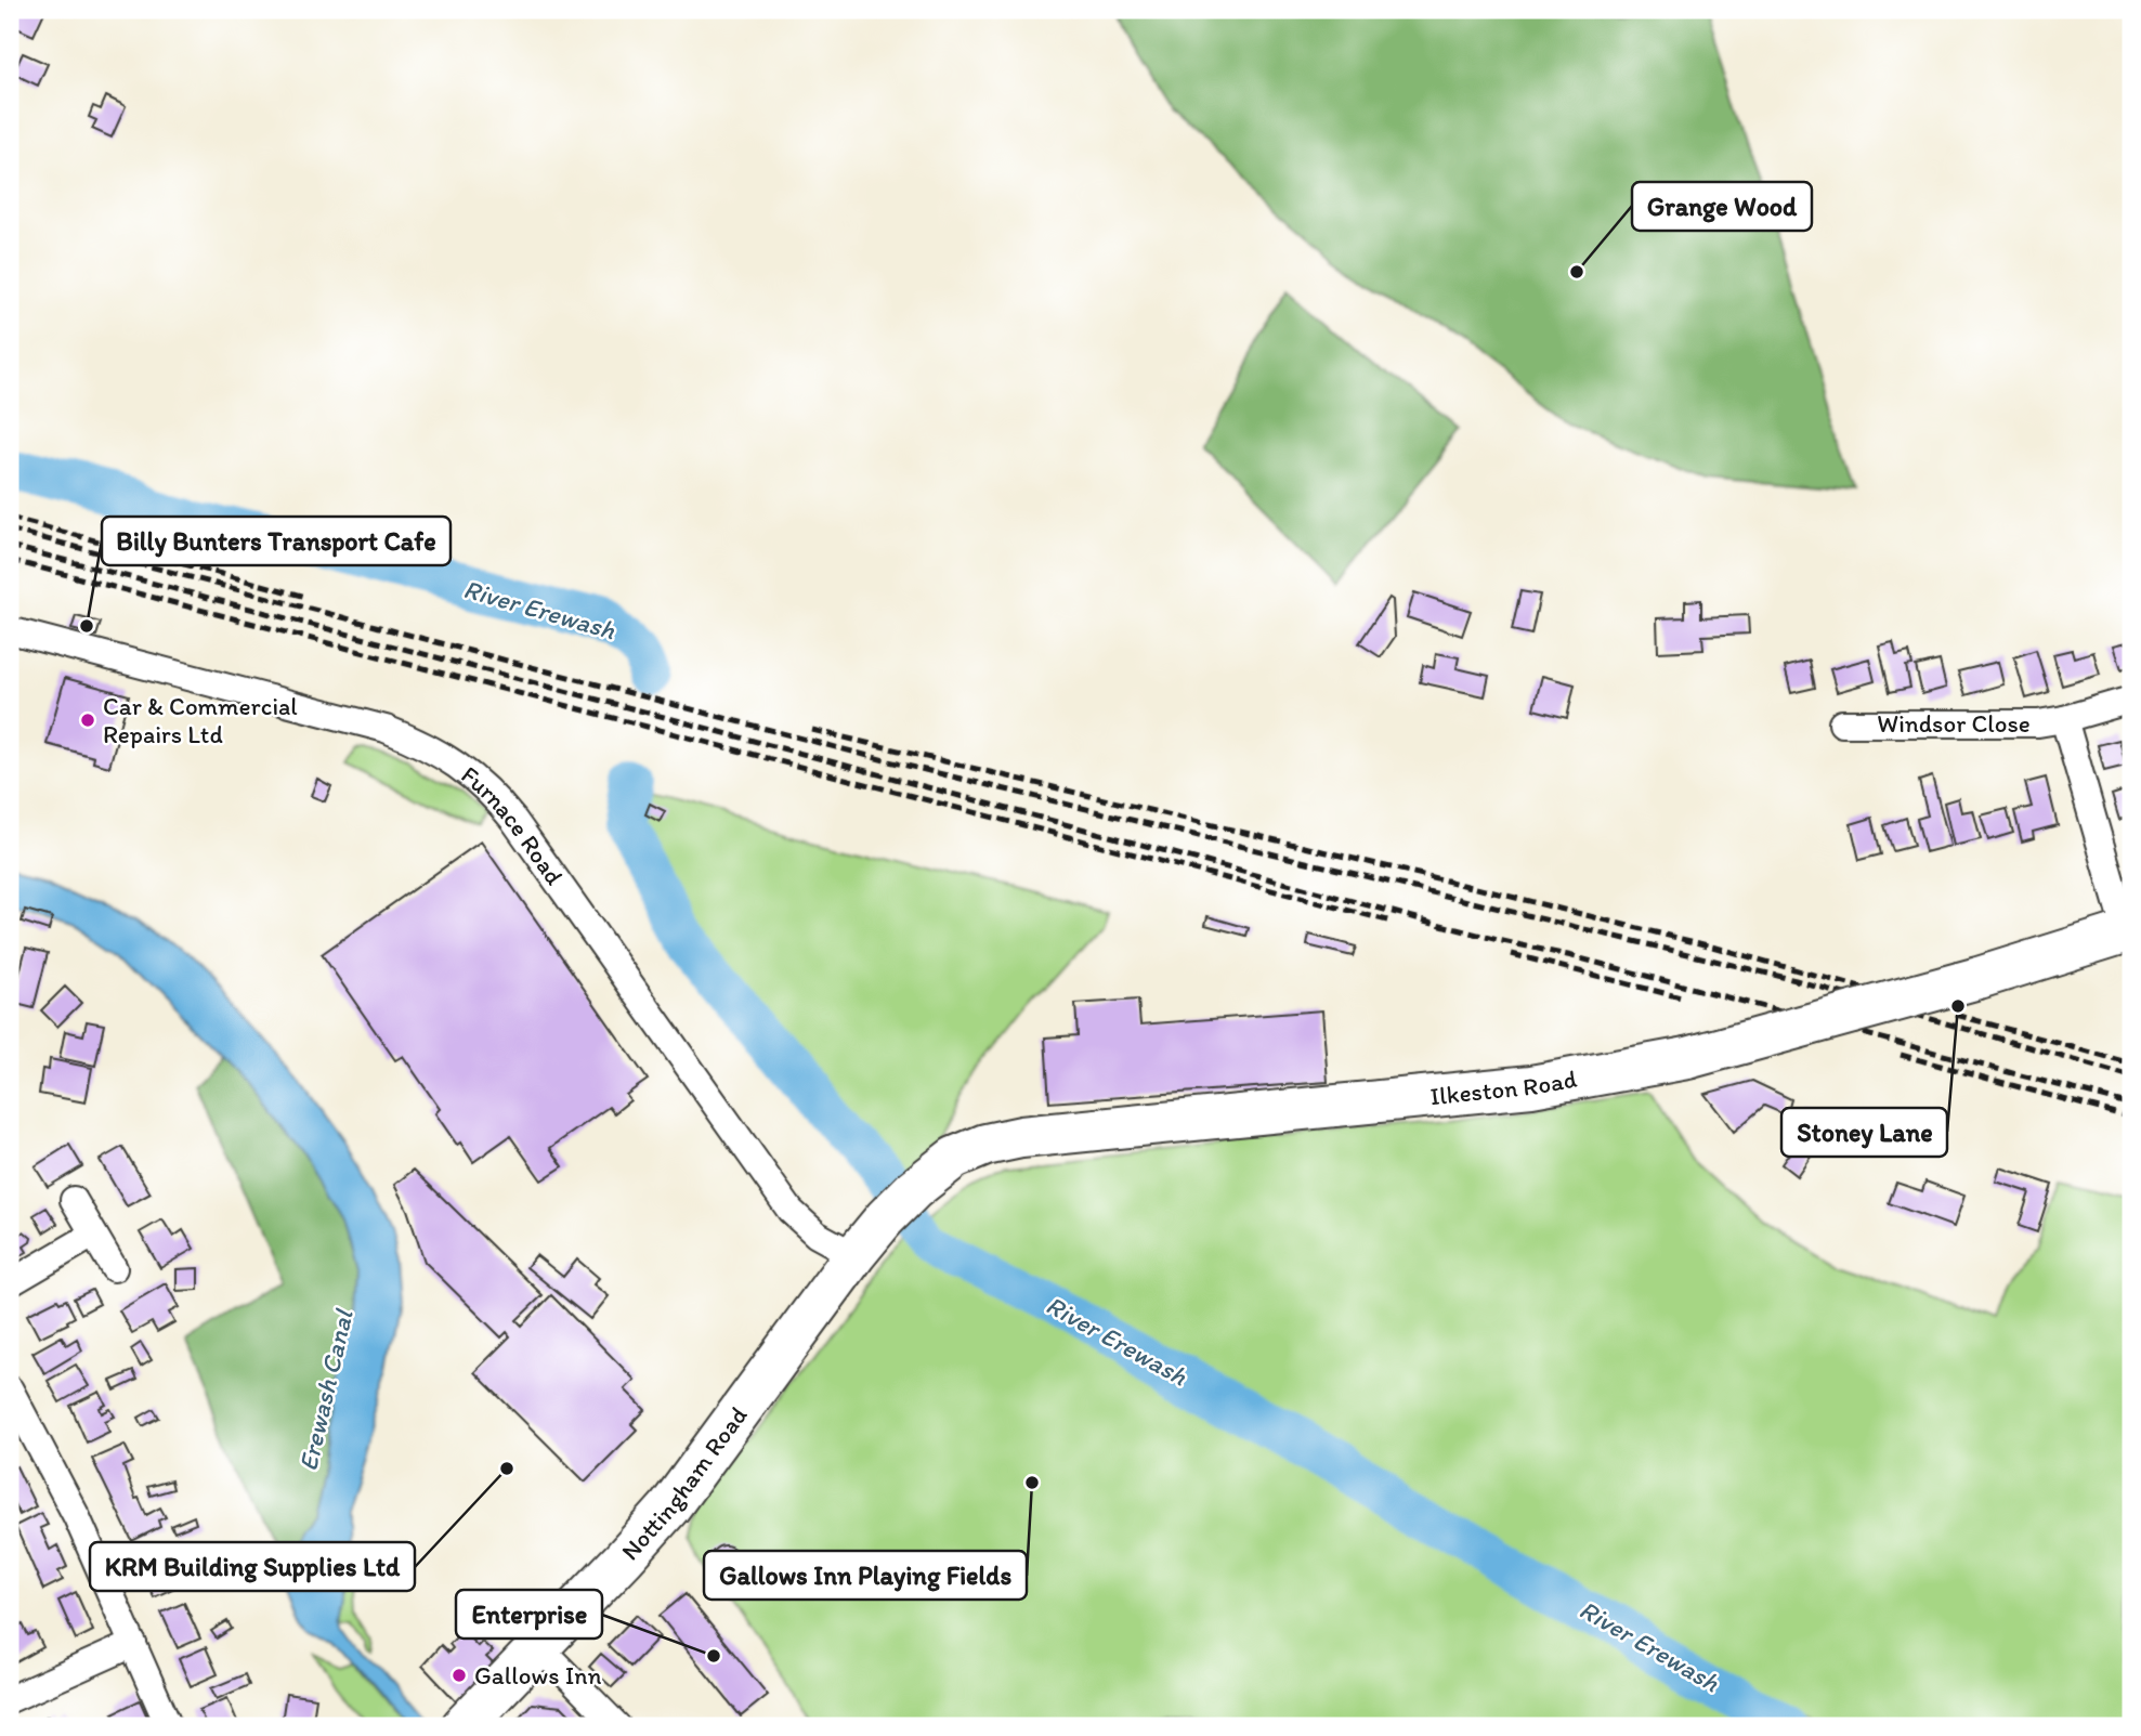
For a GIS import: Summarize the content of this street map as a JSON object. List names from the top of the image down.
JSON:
{
  "streets": {
    "main road": ["Ilkeston Road", "Nottingham Road"],
    "street": ["Windsor Close", "Furnace Road"]
  },
  "crossings": [
    ["Windsor Close", "Ilkeston Road"],
    ["Furnace Road", "Nottingham Road"],
    ["Ilkeston Road", "Nottingham Road"]
  ],
  "water": ["River Erewash", "Erewash Canal"],
  "places": [
    "Grange Wood",
    "Billy Bunters Transport Cafe",
    "Car & Commercial Repairs Ltd",
    "Stoney Lane",
    "KRM Building Supplies Ltd",
    "Gallows Inn Playing Fields",
    "Enterprise",
    "Gallows Inn"
  ]
}
